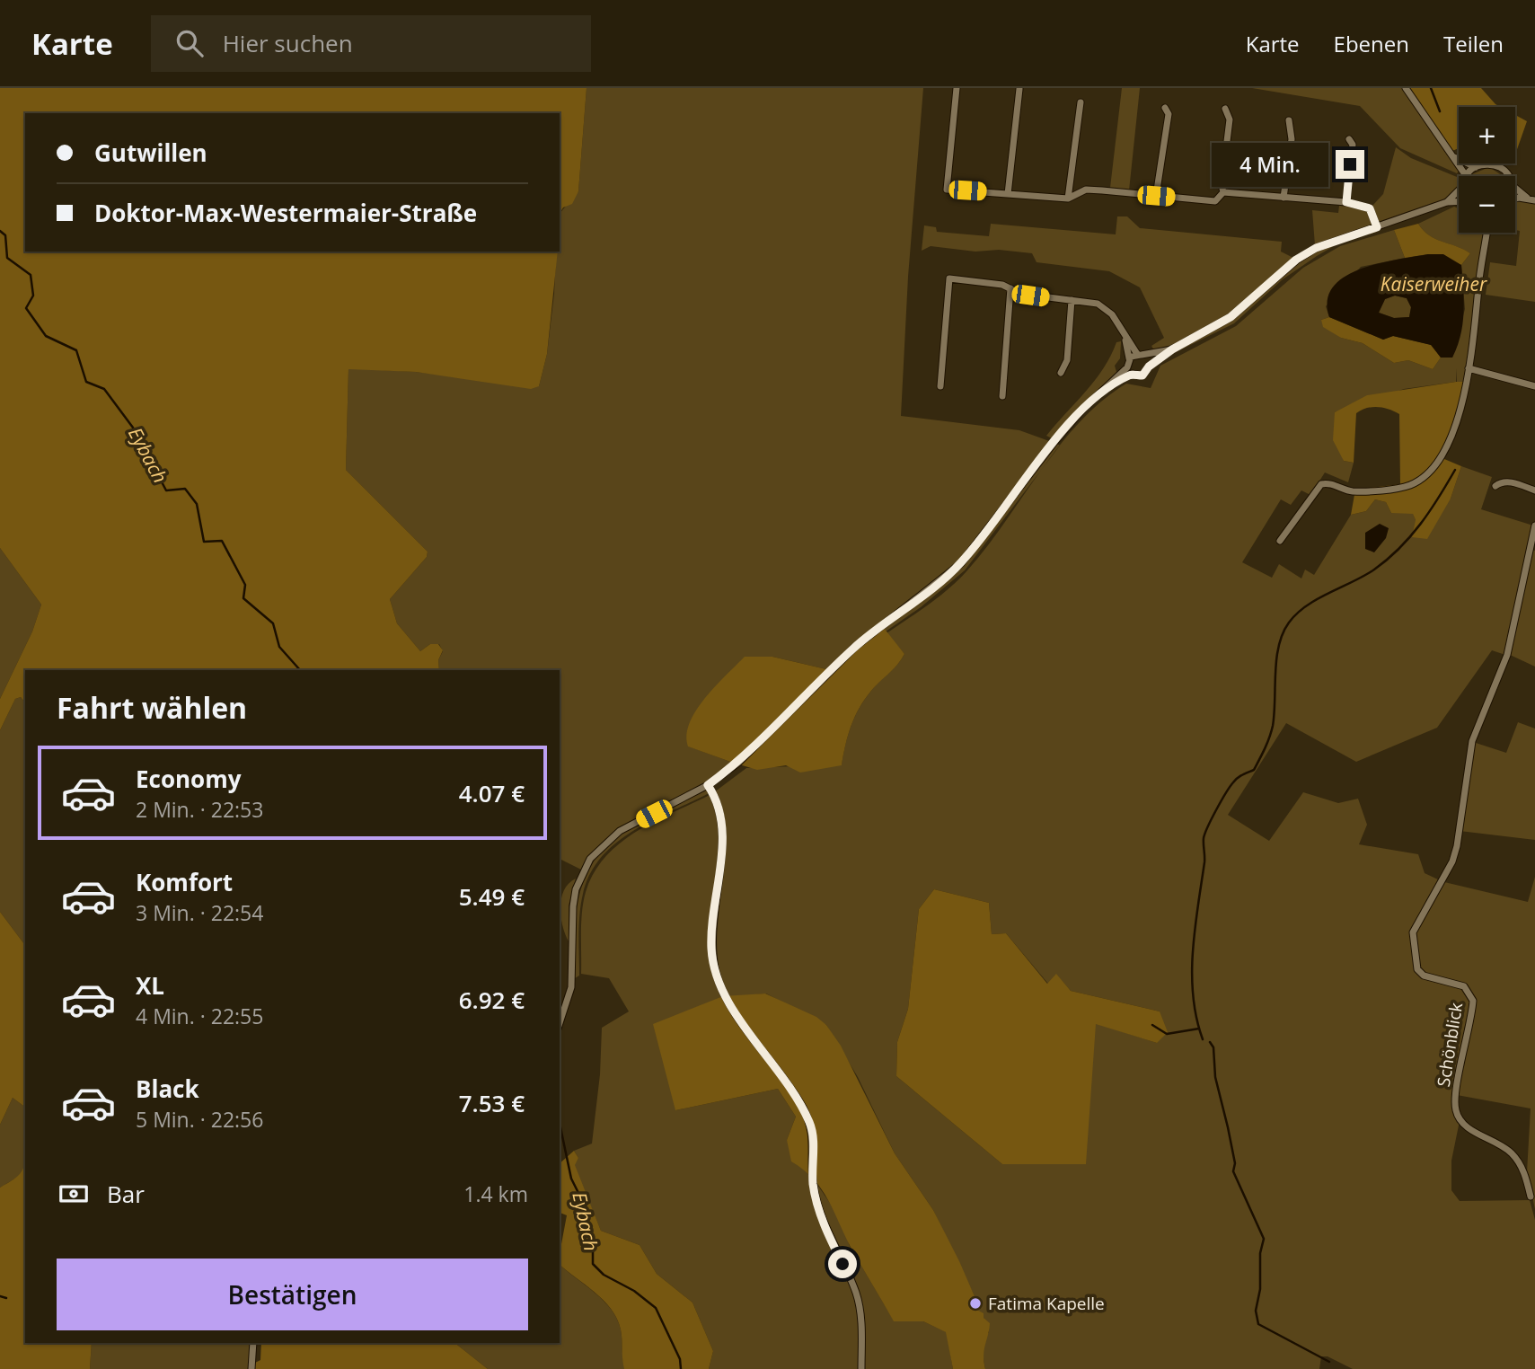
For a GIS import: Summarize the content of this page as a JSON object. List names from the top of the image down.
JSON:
{
  "streets": {
    "street": ["Schönblick"]
  },
  "water": ["Kaiserweiher", "Eybach"],
  "places": ["Fatima Kapelle"],
  "page": {
    "header": "Karte",
    "search": "Hier suchen",
    "nav": ["Karte", "Ebenen", "Teilen"],
    "map_buttons": ["+", "−"],
    "banner": ["Gutwillen", "Doktor-Max-Westermaier-Straße"],
    "bubble": "4 Min.",
    "heading": "Fahrt wählen",
    "list": [
      {
        "name": "Economy",
        "note": "2 Min. · 22:53",
        "value": "4.07 €"
      },
      {
        "name": "Komfort",
        "note": "3 Min. · 22:54",
        "value": "5.49 €"
      },
      {
        "name": "XL",
        "note": "4 Min. · 22:55",
        "value": "6.92 €"
      },
      {
        "name": "Black",
        "note": "5 Min. · 22:56",
        "value": "7.53 €"
      }
    ],
    "pay": ["Bar", "1.4 km"],
    "buttons": "Bestätigen"
  }
}
